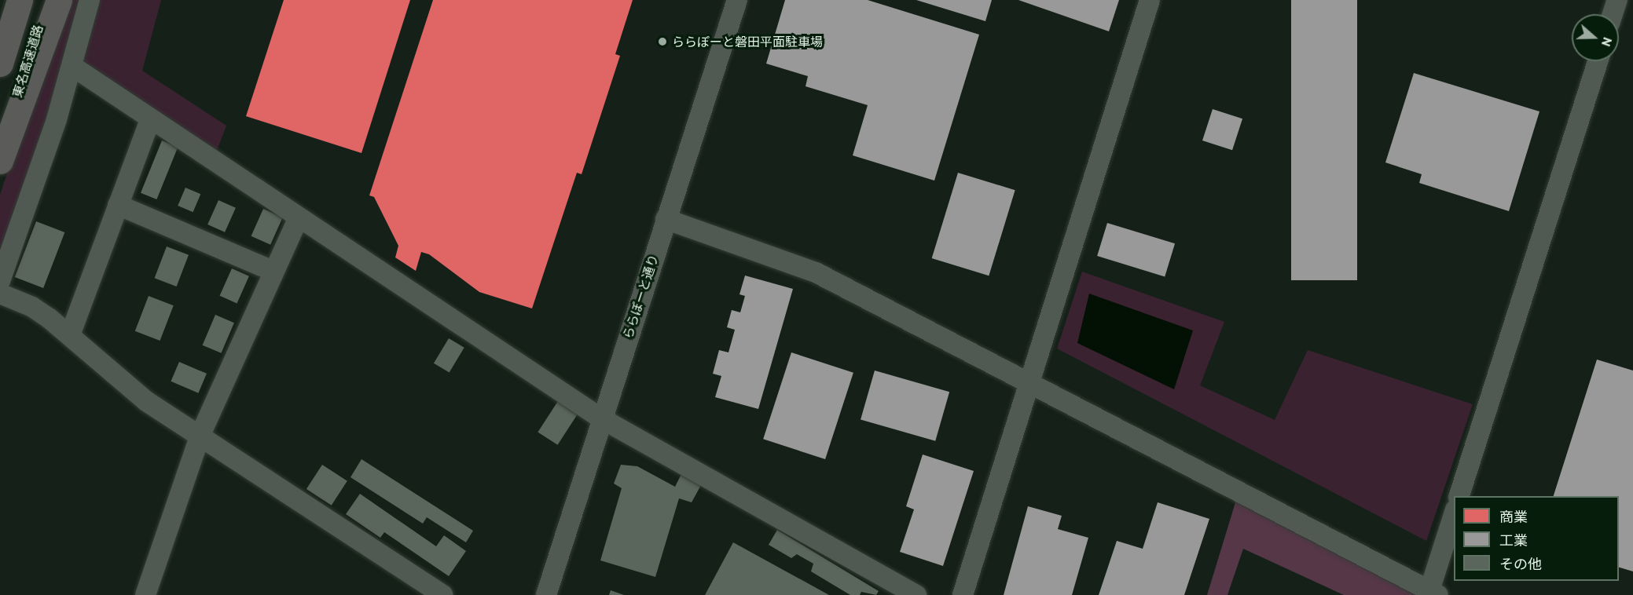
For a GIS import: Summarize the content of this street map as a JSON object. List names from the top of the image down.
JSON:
{
  "streets": {
    "highway": ["東名高速道路"],
    "street": ["ららぽーと通り"]
  },
  "places": ["ららぽーと磐田平面駐車場"],
  "legend": ["商業", "工業", "その他"],
  "north": "right"
}
